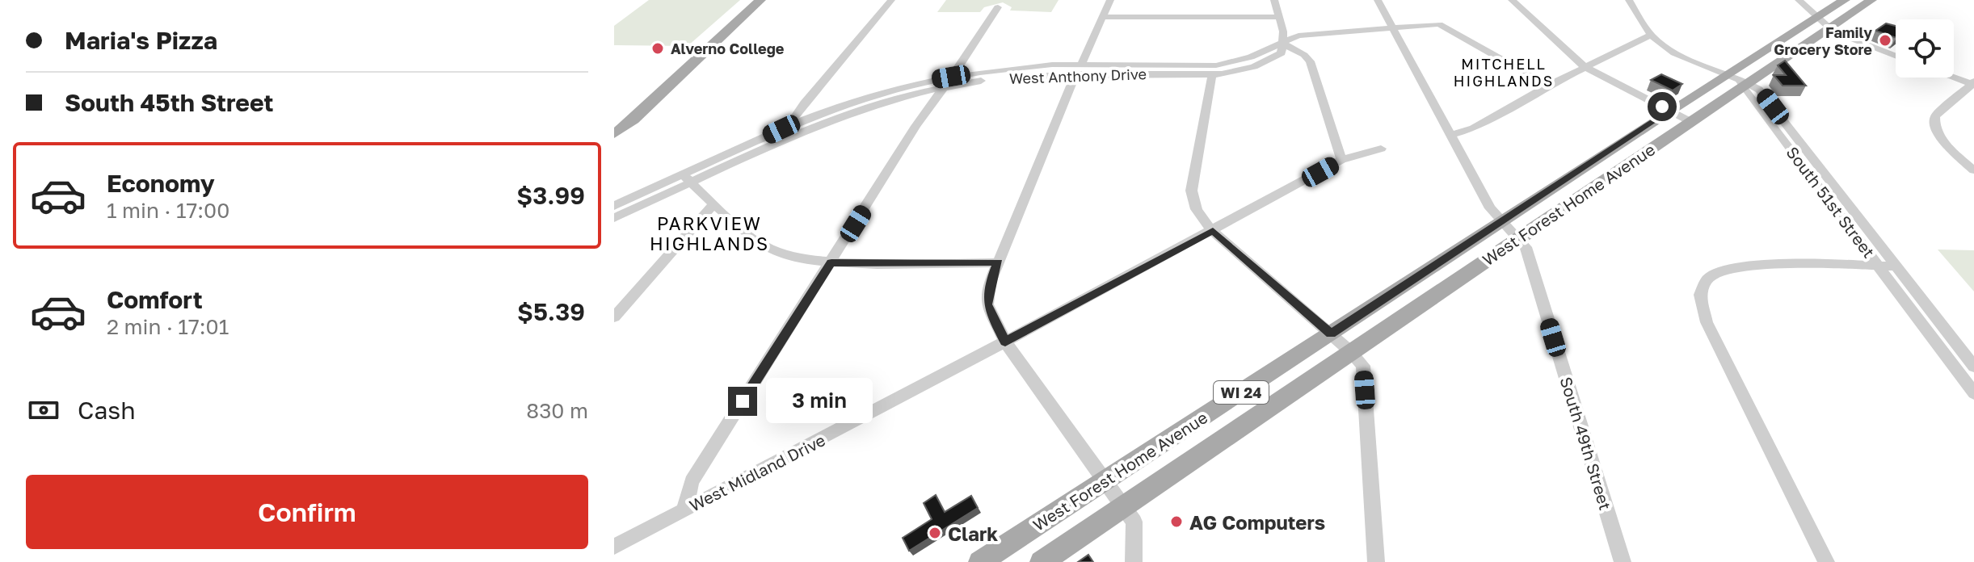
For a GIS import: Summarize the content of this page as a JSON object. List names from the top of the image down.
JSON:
{
  "streets": {
    "main road": ["West Forest Home Avenue", "WI 24"],
    "street": [
      "West Anthony Drive",
      "South 51st Street",
      "South 49th Street",
      "West Midland Drive"
    ]
  },
  "crossings": [
    ["West Anthony Drive", "South 49th Street"],
    ["South 51st Street", "West Forest Home Avenue"],
    ["West Forest Home Avenue", "South 49th Street"]
  ],
  "districts": ["MITCHELL HIGHLANDS", "PARKVIEW HIGHLANDS"],
  "places": [
    "Family Grocery Store",
    "Alverno College",
    "AG Computers",
    "Clark"
  ],
  "page": {
    "banner": ["Maria's Pizza", "South 45th Street"],
    "list": [
      {
        "name": "Economy",
        "note": "1 min · 17:00",
        "value": "$3.99"
      },
      {
        "name": "Comfort",
        "note": "2 min · 17:01",
        "value": "$5.39"
      }
    ],
    "pay": ["Cash", "830 m"],
    "bubble": "3 min",
    "buttons": "Confirm"
  }
}
